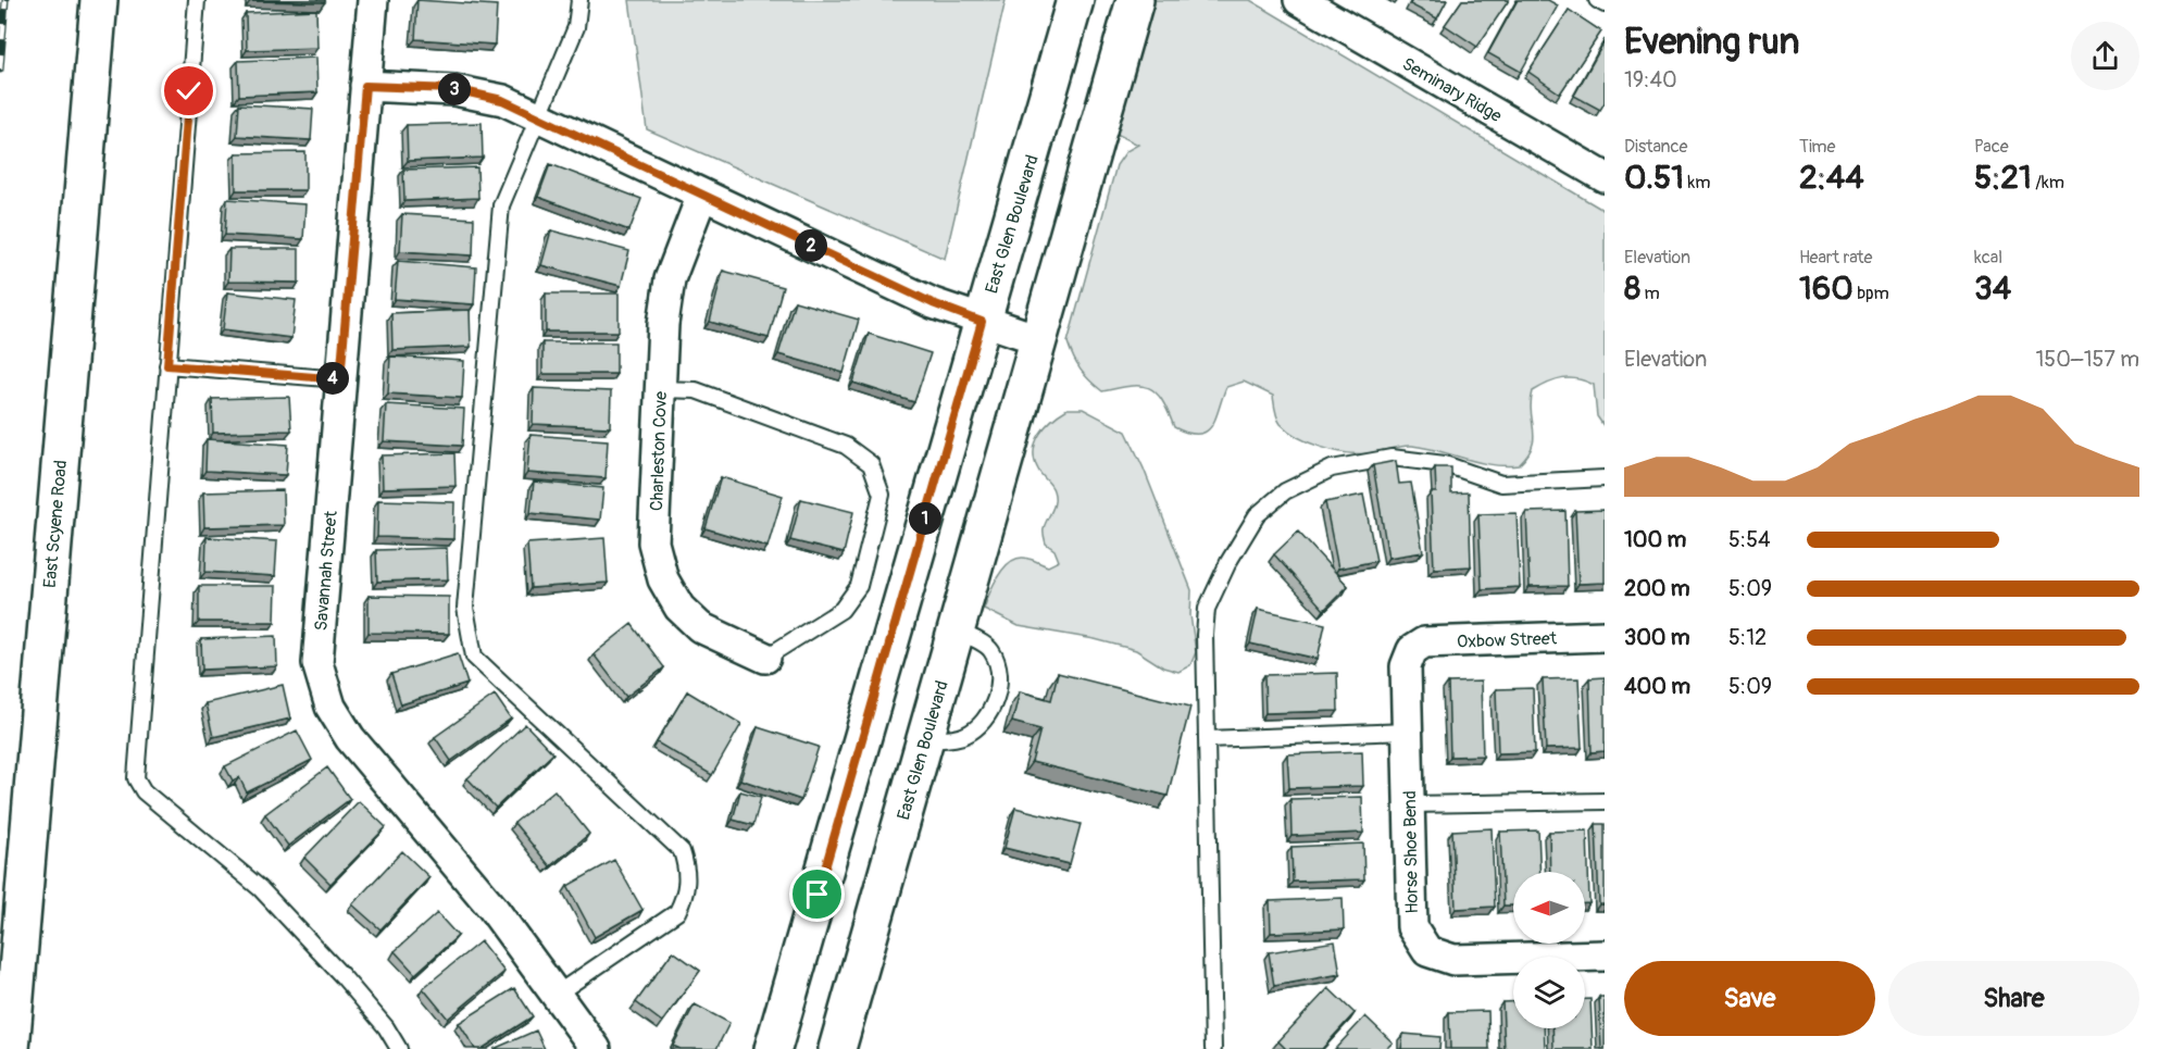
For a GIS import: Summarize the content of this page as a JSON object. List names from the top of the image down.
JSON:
{
  "streets": {
    "main road": ["East Glen Boulevard", "East Scyene Road"],
    "street": [
      "Seminary Ridge",
      "Charleston Cove",
      "Savannah Street",
      "Oxbow Street",
      "Horse Shoe Bend"
    ]
  },
  "crossings": [
    ["Oxbow Street", "Horse Shoe Bend"]
  ],
  "north": "left",
  "page": {
    "heading": ["Evening run", "19:40"],
    "pins": [
      "3",
      "2",
      "4",
      "1"
    ],
    "stats": [
      ["Distance", "0.51 km"],
      ["Time", "2:44"],
      ["Pace", "5:21 /km"],
      ["Elevation", "8 m"],
      ["Heart rate", "160 bpm"],
      ["kcal", "34"]
    ],
    "chart": ["Elevation", "150–157 m"],
    "list": [
      {
        "name": "100 m",
        "note": "5:54"
      },
      {
        "name": "200 m",
        "note": "5:09"
      },
      {
        "name": "300 m",
        "note": "5:12"
      },
      {
        "name": "400 m",
        "note": "5:09"
      }
    ],
    "buttons": ["Save", "Share"]
  }
}
